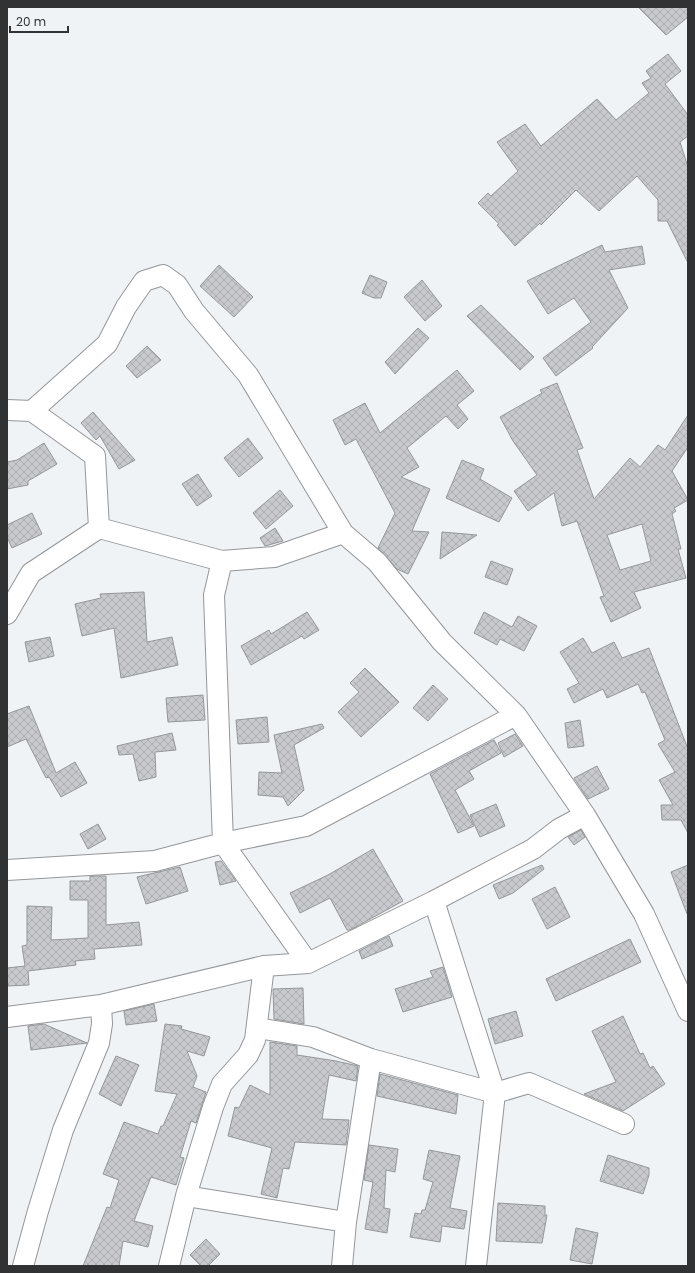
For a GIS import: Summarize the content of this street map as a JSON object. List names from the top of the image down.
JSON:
{
  "scale_bar": "20 m"
}
